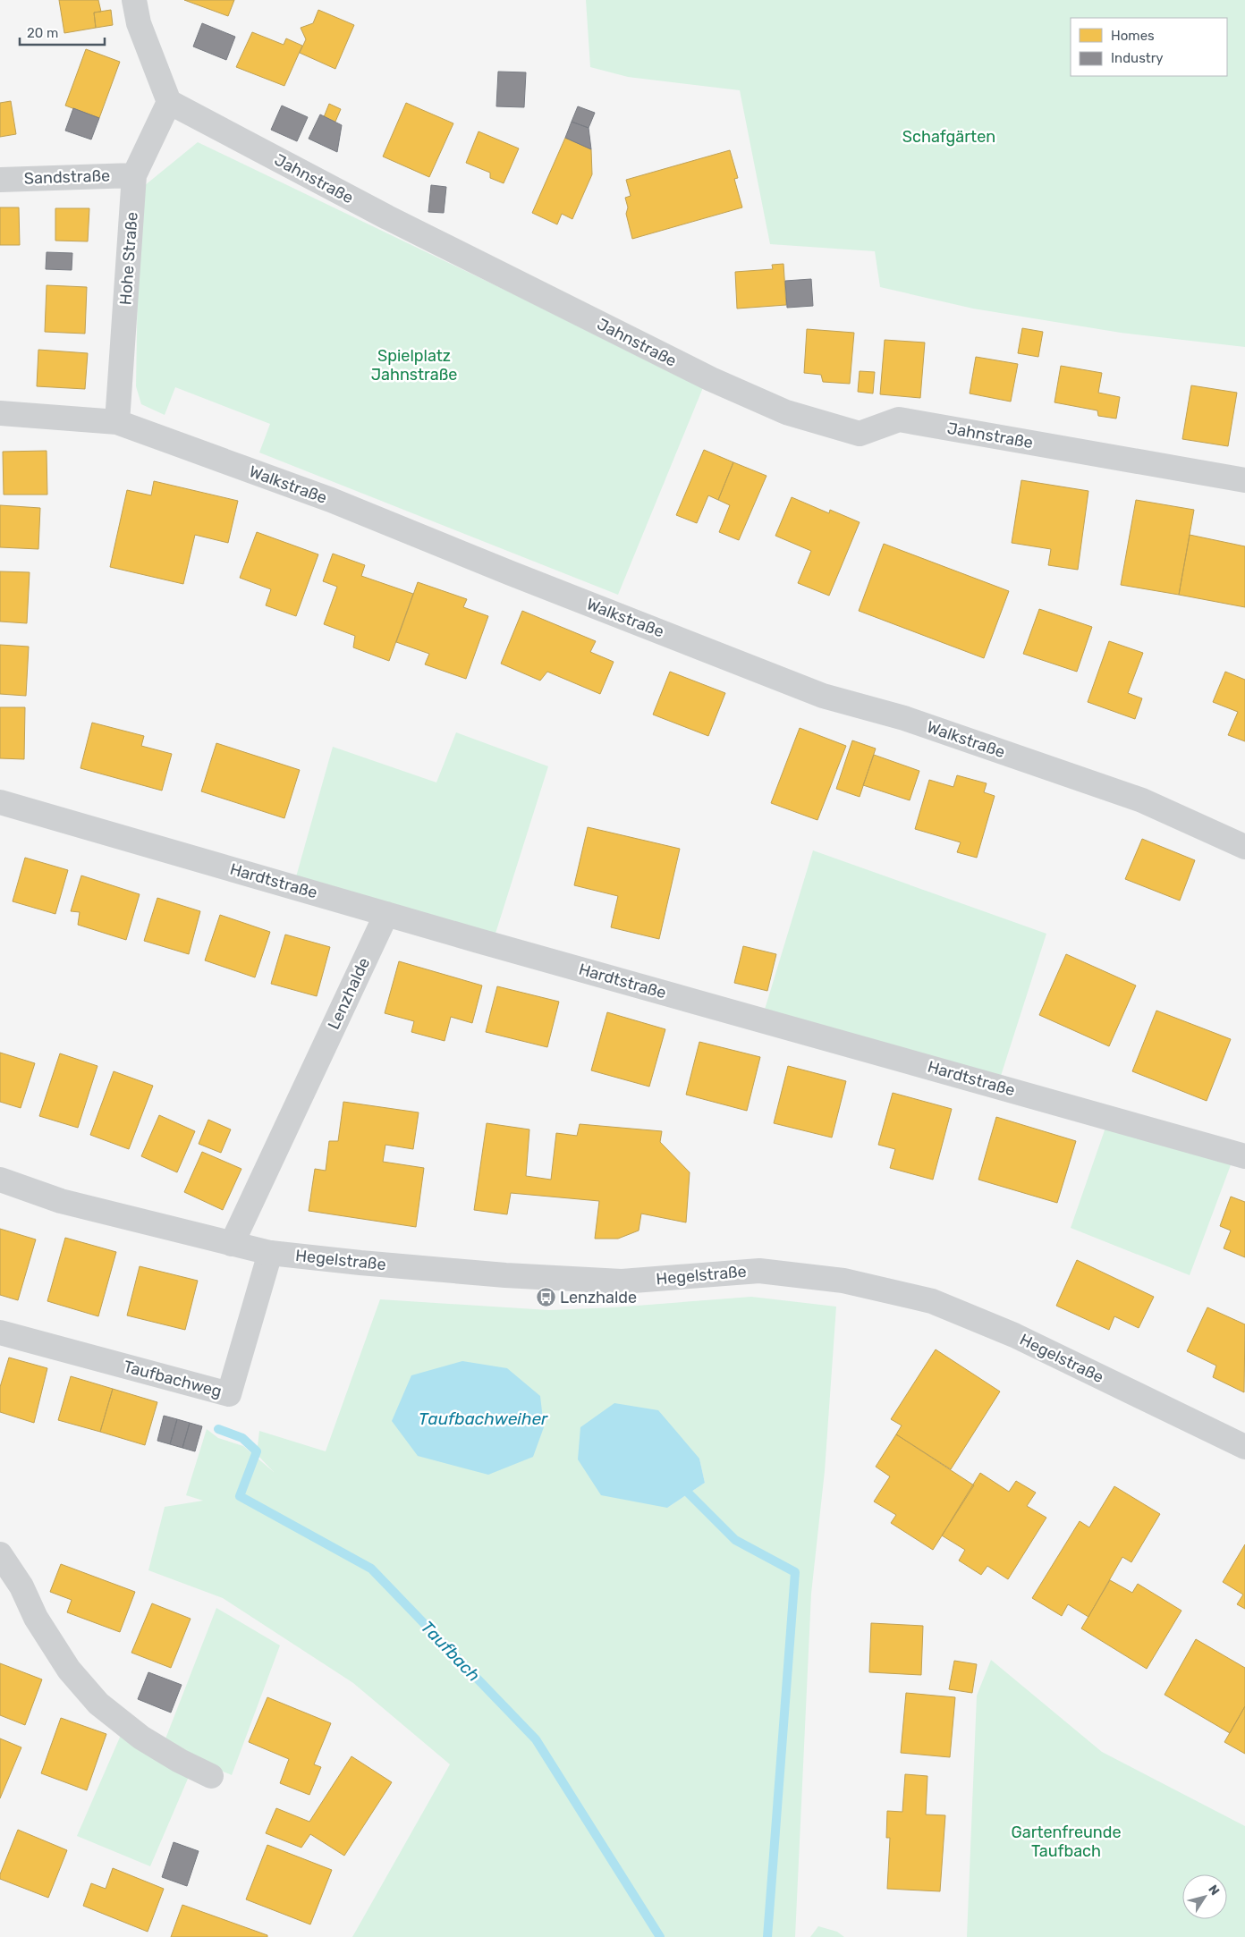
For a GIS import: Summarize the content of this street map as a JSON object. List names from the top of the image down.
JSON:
{
  "streets": {
    "street": [
      "Sandstraße",
      "Jahnstraße",
      "Hohe Straße",
      "Walkstraße",
      "Hardtstraße",
      "Lenzhalde",
      "Hegelstraße",
      "Taufbachweg"
    ]
  },
  "crossings": [
    ["Sandstraße", "Hohe Straße"],
    ["Jahnstraße", "Hohe Straße"],
    ["Hohe Straße", "Walkstraße"],
    ["Hardtstraße", "Lenzhalde"],
    ["Lenzhalde", "Hegelstraße"],
    ["Hegelstraße", "Taufbachweg"]
  ],
  "water": ["Taufbachweiher", "Taufbach"],
  "parks": ["Schafgärten", "Spielplatz Jahnstraße", "Gartenfreunde Taufbach"],
  "places": {
    "bus stop": ["Lenzhalde"]
  },
  "legend": ["Homes", "Industry"],
  "scale_bar": "20 m",
  "north": "top right"
}
